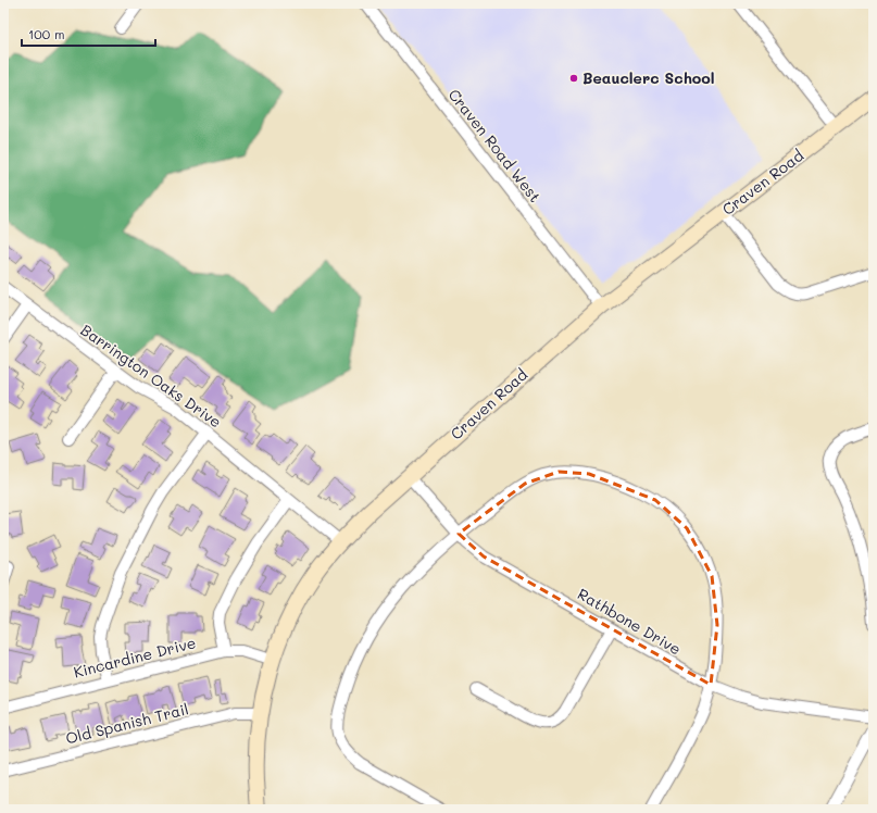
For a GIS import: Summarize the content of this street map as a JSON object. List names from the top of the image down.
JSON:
{
  "streets": {
    "street": [
      "Craven Road West",
      "Craven Road",
      "Barrington Oaks Drive",
      "Rathbone Drive",
      "Kincardine Drive",
      "Old Spanish Trail"
    ]
  },
  "crossings": [
    ["Craven Road West", "Craven Road"],
    ["Craven Road", "Barrington Oaks Drive"],
    ["Craven Road", "Rathbone Drive"],
    ["Craven Road", "Kincardine Drive"],
    ["Craven Road", "Old Spanish Trail"]
  ],
  "places": ["Beauclerc School"],
  "scale_bar": "100 m"
}
